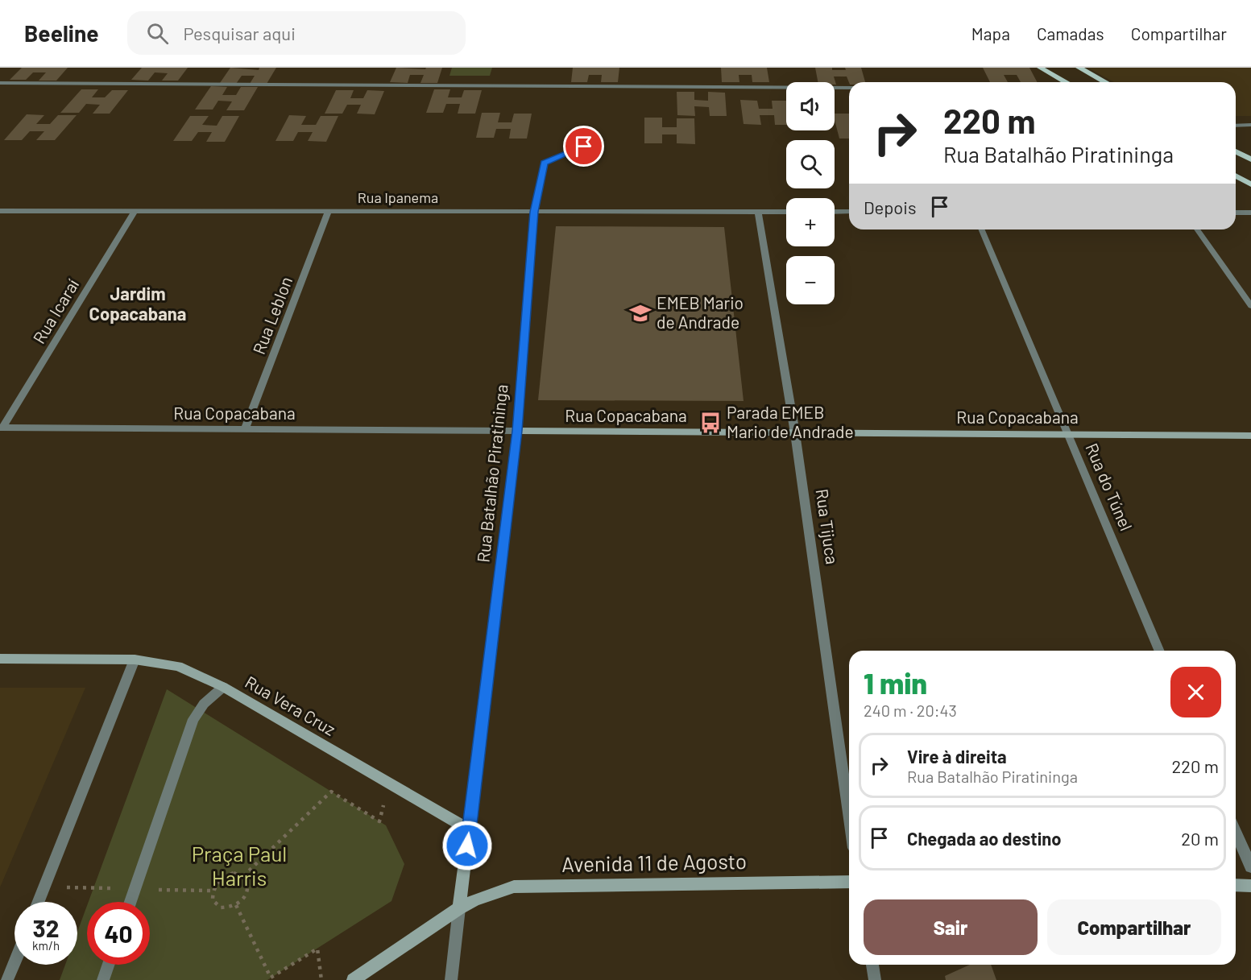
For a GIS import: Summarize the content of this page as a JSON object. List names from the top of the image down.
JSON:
{
  "streets": {
    "street": [
      "Rua Ipanema",
      "Rua Icaraí",
      "Rua Leblon",
      "Rua Copacabana",
      "Rua Batalhão Piratininga",
      "Rua do Túnel",
      "Rua Tijuca",
      "Rua Vera Cruz",
      "Avenida 11 de Agosto"
    ]
  },
  "crossings": [
    ["Rua Ipanema", "Rua Icaraí"],
    ["Rua Ipanema", "Rua Leblon"],
    ["Rua Ipanema", "Rua Batalhão Piratininga"],
    ["Rua Ipanema", "Rua Tijuca"],
    ["Rua Icaraí", "Rua Copacabana"],
    ["Rua Leblon", "Rua Copacabana"],
    ["Rua Copacabana", "Rua Batalhão Piratininga"],
    ["Rua Copacabana", "Rua do Túnel"],
    ["Rua Copacabana", "Rua Tijuca"],
    ["Rua Batalhão Piratininga", "Rua Vera Cruz"]
  ],
  "districts": ["Jardim Copacabana"],
  "parks": ["Praça Paul Harris"],
  "places": {
    "school or university": ["EMEB Mario de Andrade"],
    "bus stop": ["Parada EMEB Mario de Andrade"]
  },
  "page": {
    "header": "Beeline",
    "search": "Pesquisar aqui",
    "nav": ["Mapa", "Camadas", "Compartilhar"],
    "map_buttons": ["+", "−"],
    "turn": ["220 m", "Rua Batalhão Piratininga"],
    "then": "Depois",
    "heading": ["1 min", "240 m · 20:43"],
    "list": [
      {
        "name": "Vire à direita",
        "note": "Rua Batalhão Piratininga",
        "value": "220 m"
      },
      {
        "name": "Chegada ao destino",
        "value": "20 m"
      }
    ],
    "buttons": ["Sair", "Compartilhar"],
    "speed": "32 km/h",
    "limit": "40"
  }
}
